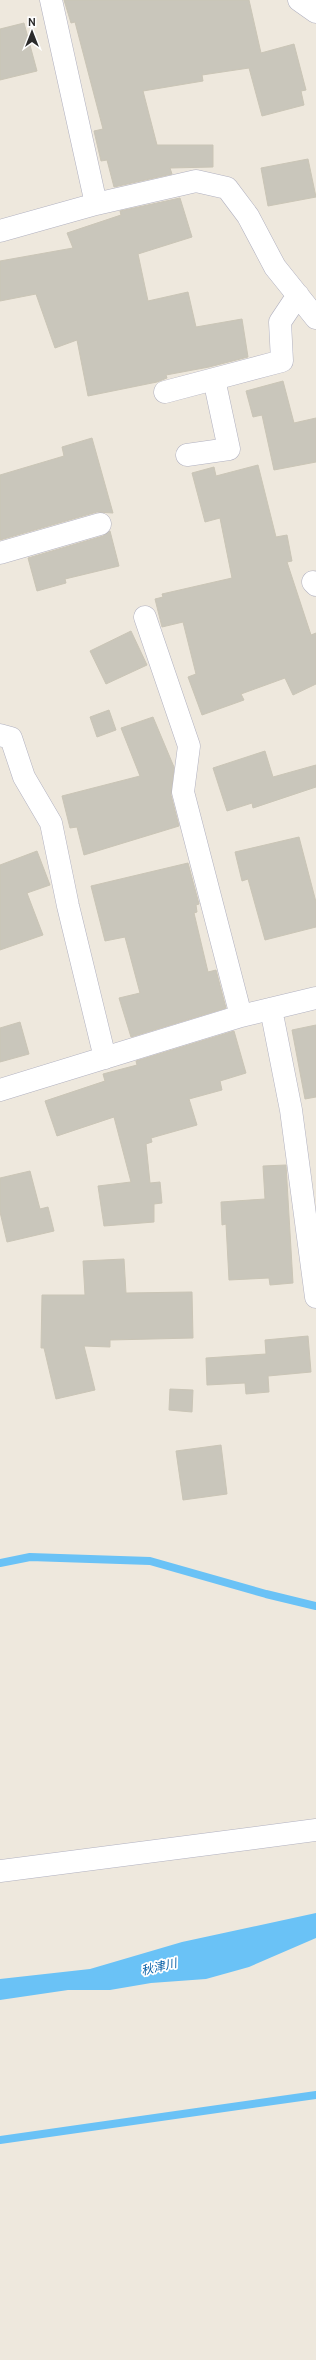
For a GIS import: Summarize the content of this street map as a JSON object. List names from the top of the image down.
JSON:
{
  "water": ["秋津川"],
  "north": "top"
}
